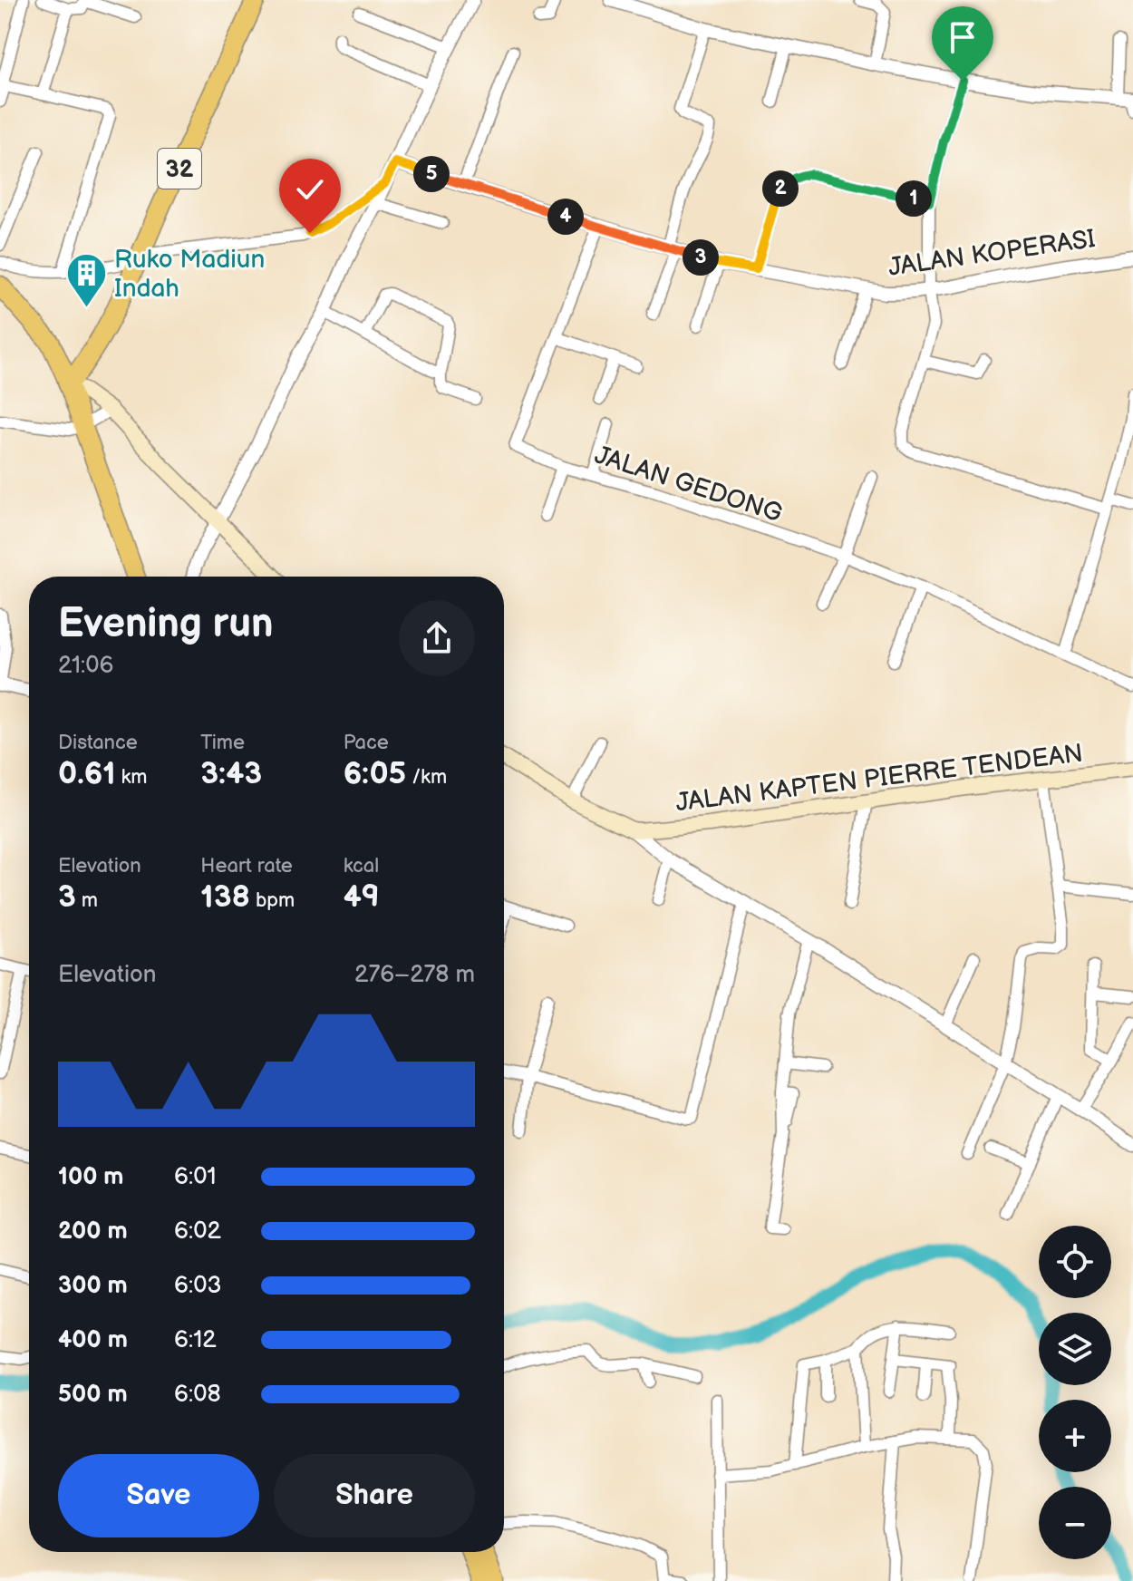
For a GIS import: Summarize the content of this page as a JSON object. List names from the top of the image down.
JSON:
{
  "streets": {
    "highway": ["32"],
    "main road": ["JALAN KAPTEN PIERRE TENDEAN"],
    "street": ["JALAN KOPERASI", "JALAN GEDONG"]
  },
  "crossings": [
    ["JALAN KOPERASI", "JALAN GEDONG"]
  ],
  "places": {
    "building": ["Ruko Madiun Indah"]
  },
  "page": {
    "pins": [
      "5",
      "2",
      "1",
      "4",
      "3"
    ],
    "heading": ["Evening run", "21:06"],
    "stats": [
      ["Distance", "0.61 km"],
      ["Time", "3:43"],
      ["Pace", "6:05 /km"],
      ["Elevation", "3 m"],
      ["Heart rate", "138 bpm"],
      ["kcal", "49"]
    ],
    "chart": ["Elevation", "276–278 m"],
    "list": [
      {
        "name": "100 m",
        "note": "6:01"
      },
      {
        "name": "200 m",
        "note": "6:02"
      },
      {
        "name": "300 m",
        "note": "6:03"
      },
      {
        "name": "400 m",
        "note": "6:12"
      },
      {
        "name": "500 m",
        "note": "6:08"
      }
    ],
    "map_buttons": ["+", "−"],
    "buttons": ["Save", "Share"]
  }
}
